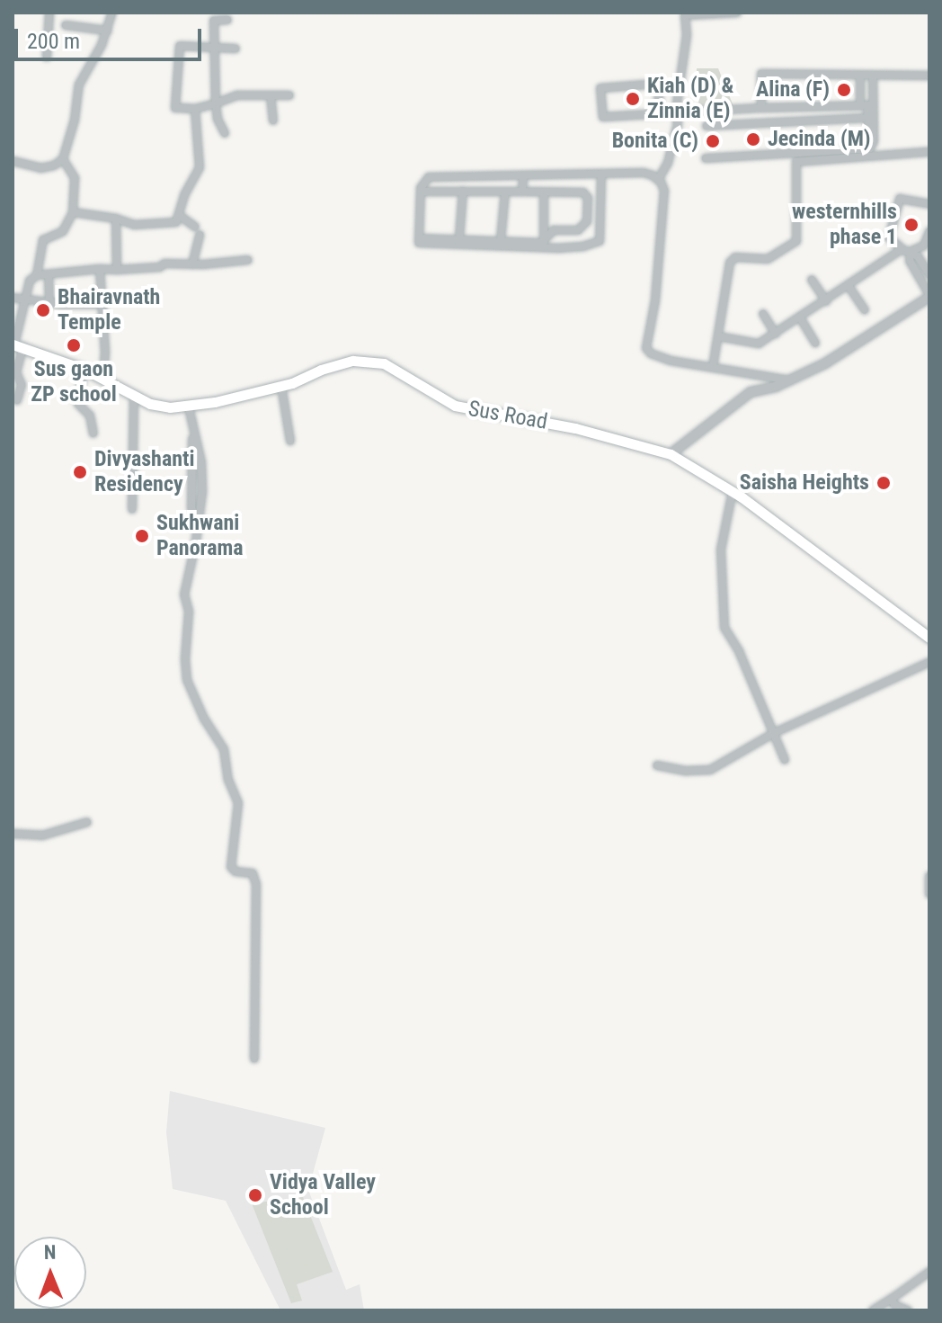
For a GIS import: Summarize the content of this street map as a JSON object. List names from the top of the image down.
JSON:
{
  "streets": {
    "main road": ["Sus Road"]
  },
  "places": [
    "Alina (F)",
    "Kiah (D) & Zinnia (E)",
    "Jecinda (M)",
    "Bonita (C)",
    "westernhills phase 1",
    "Bhairavnath Temple",
    "Sus gaon ZP school",
    "Divyashanti Residency",
    "Saisha Heights",
    "Sukhwani Panorama",
    "Vidya Valley School"
  ],
  "scale_bar": "200 m",
  "north": "top"
}
